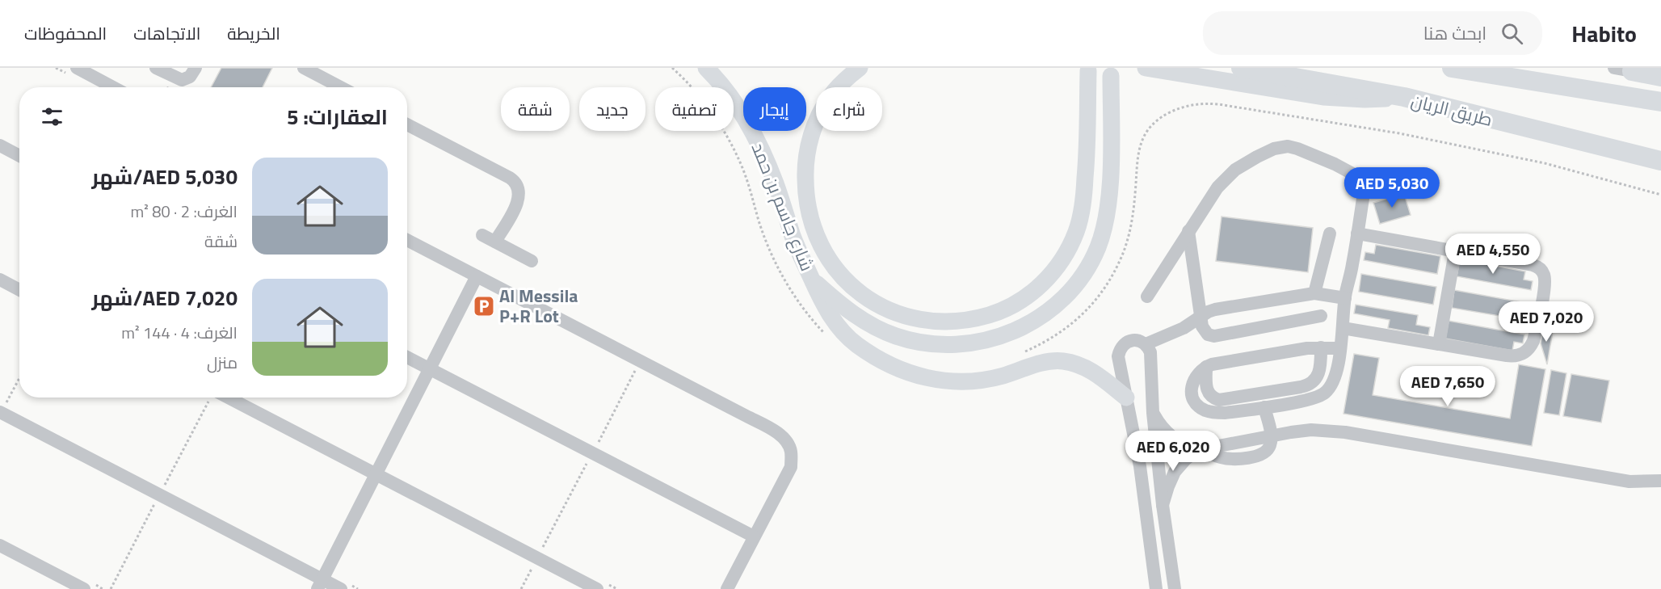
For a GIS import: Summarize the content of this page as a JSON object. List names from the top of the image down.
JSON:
{
  "streets": {
    "highway": ["طريق الريان"],
    "main road": ["شارع جاسم بن حمد"]
  },
  "places": {
    "parking": ["Al Messila P+R Lot"]
  },
  "page": {
    "header": "Habito",
    "search": "ابحث هنا",
    "nav": ["الخريطة", "الاتجاهات", "المحفوظات"],
    "chip": [
      "شراء",
      "إيجار",
      "تصفية",
      "جديد",
      "شقة"
    ],
    "heading": "العقارات: 5",
    "list": [
      {
        "name": "AED 5,030/شهر",
        "note": "الغرف: 2 · 80 m² · شقة"
      },
      {
        "name": "AED 7,020/شهر",
        "note": "الغرف: 4 · 144 m² · منزل"
      }
    ],
    "price": [
      "AED 5,030",
      "AED 4,550",
      "AED 7,020",
      "AED 7,650",
      "AED 6,020"
    ]
  }
}
